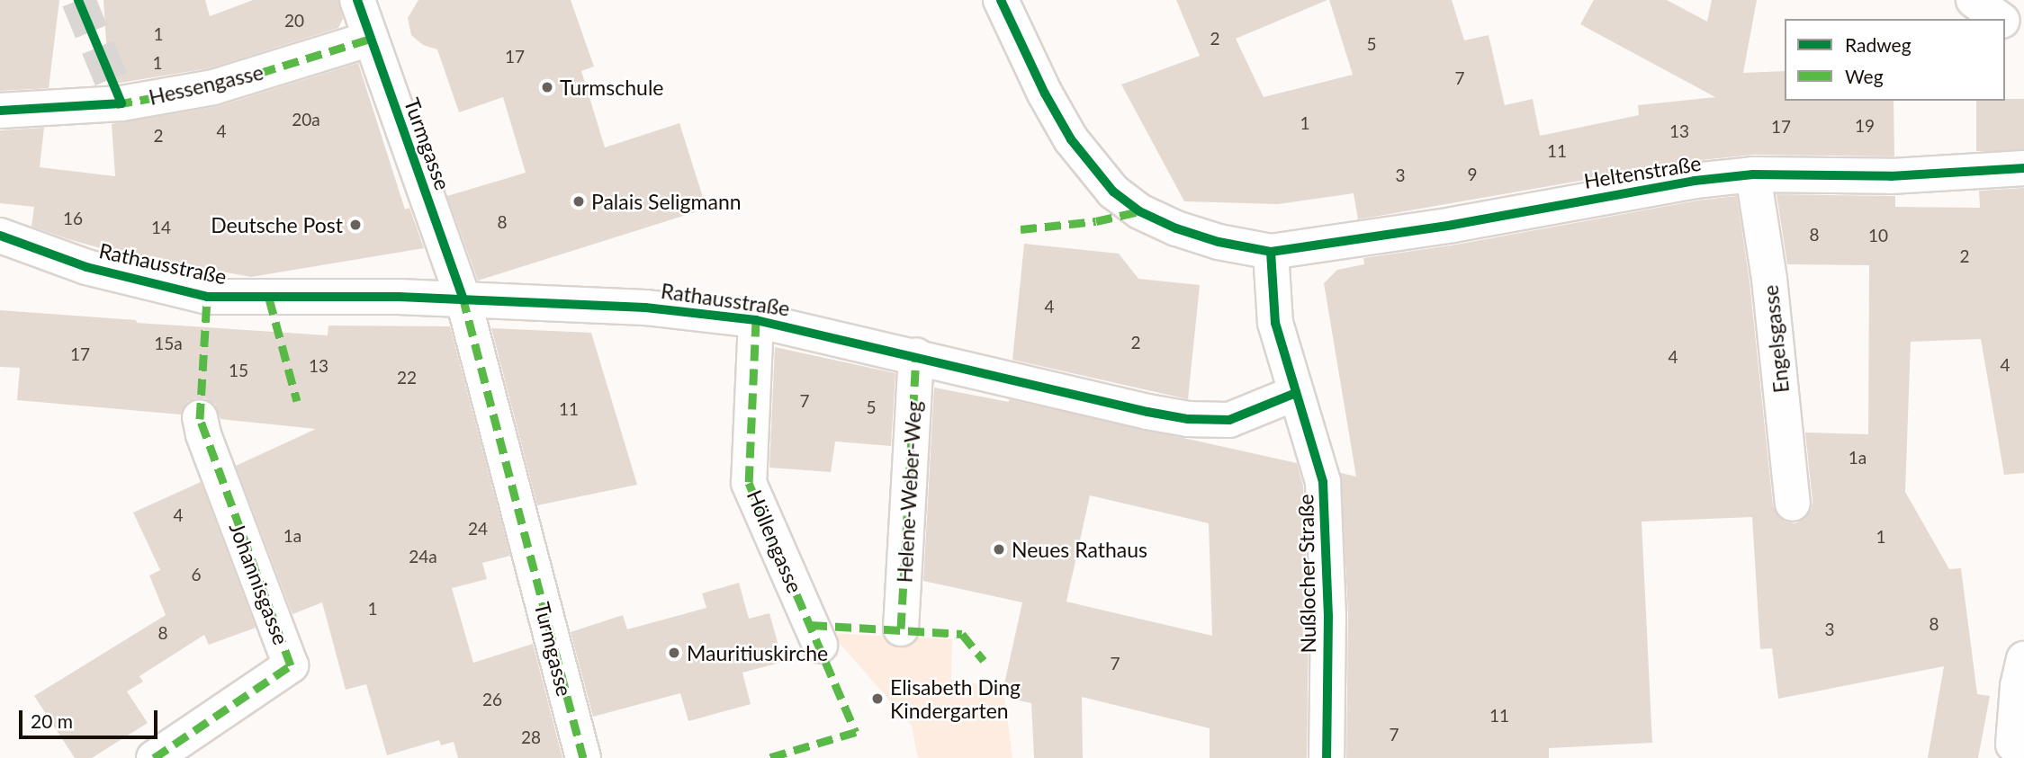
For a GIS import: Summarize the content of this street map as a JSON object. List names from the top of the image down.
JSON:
{
  "streets": {
    "street": [
      "Hessengasse",
      "Turmgasse",
      "Heltenstraße",
      "Rathausstraße",
      "Engelsgasse",
      "Helene-Weber-Weg",
      "Höllengasse",
      "Nußlocher Straße",
      "Johannisgasse"
    ]
  },
  "crossings": [
    ["Hessengasse", "Turmgasse"],
    ["Turmgasse", "Rathausstraße"],
    ["Heltenstraße", "Engelsgasse"],
    ["Rathausstraße", "Helene-Weber-Weg"],
    ["Rathausstraße", "Höllengasse"],
    ["Rathausstraße", "Nußlocher Straße"]
  ],
  "places": [
    "Turmschule",
    "Palais Seligmann",
    "Deutsche Post",
    "Neues Rathaus",
    "Mauritiuskirche",
    "Elisabeth Ding Kindergarten"
  ],
  "house_numbers": [
    "20",
    "1",
    "2",
    "5",
    "17",
    "1",
    "7",
    "20a",
    "1",
    "19",
    "17",
    "4",
    "13",
    "2",
    "11",
    "9",
    "3",
    "16",
    "8",
    "14",
    "8",
    "10",
    "2",
    "4",
    "2",
    "15a",
    "17",
    "4",
    "4",
    "13",
    "15",
    "22",
    "7",
    "5",
    "11",
    "1a",
    "4",
    "24",
    "1a",
    "1",
    "24a",
    "6",
    "1",
    "8",
    "3",
    "8",
    "7",
    "26",
    "11",
    "7",
    "28"
  ],
  "legend": ["Radweg", "Weg"],
  "scale_bar": "20 m"
}
